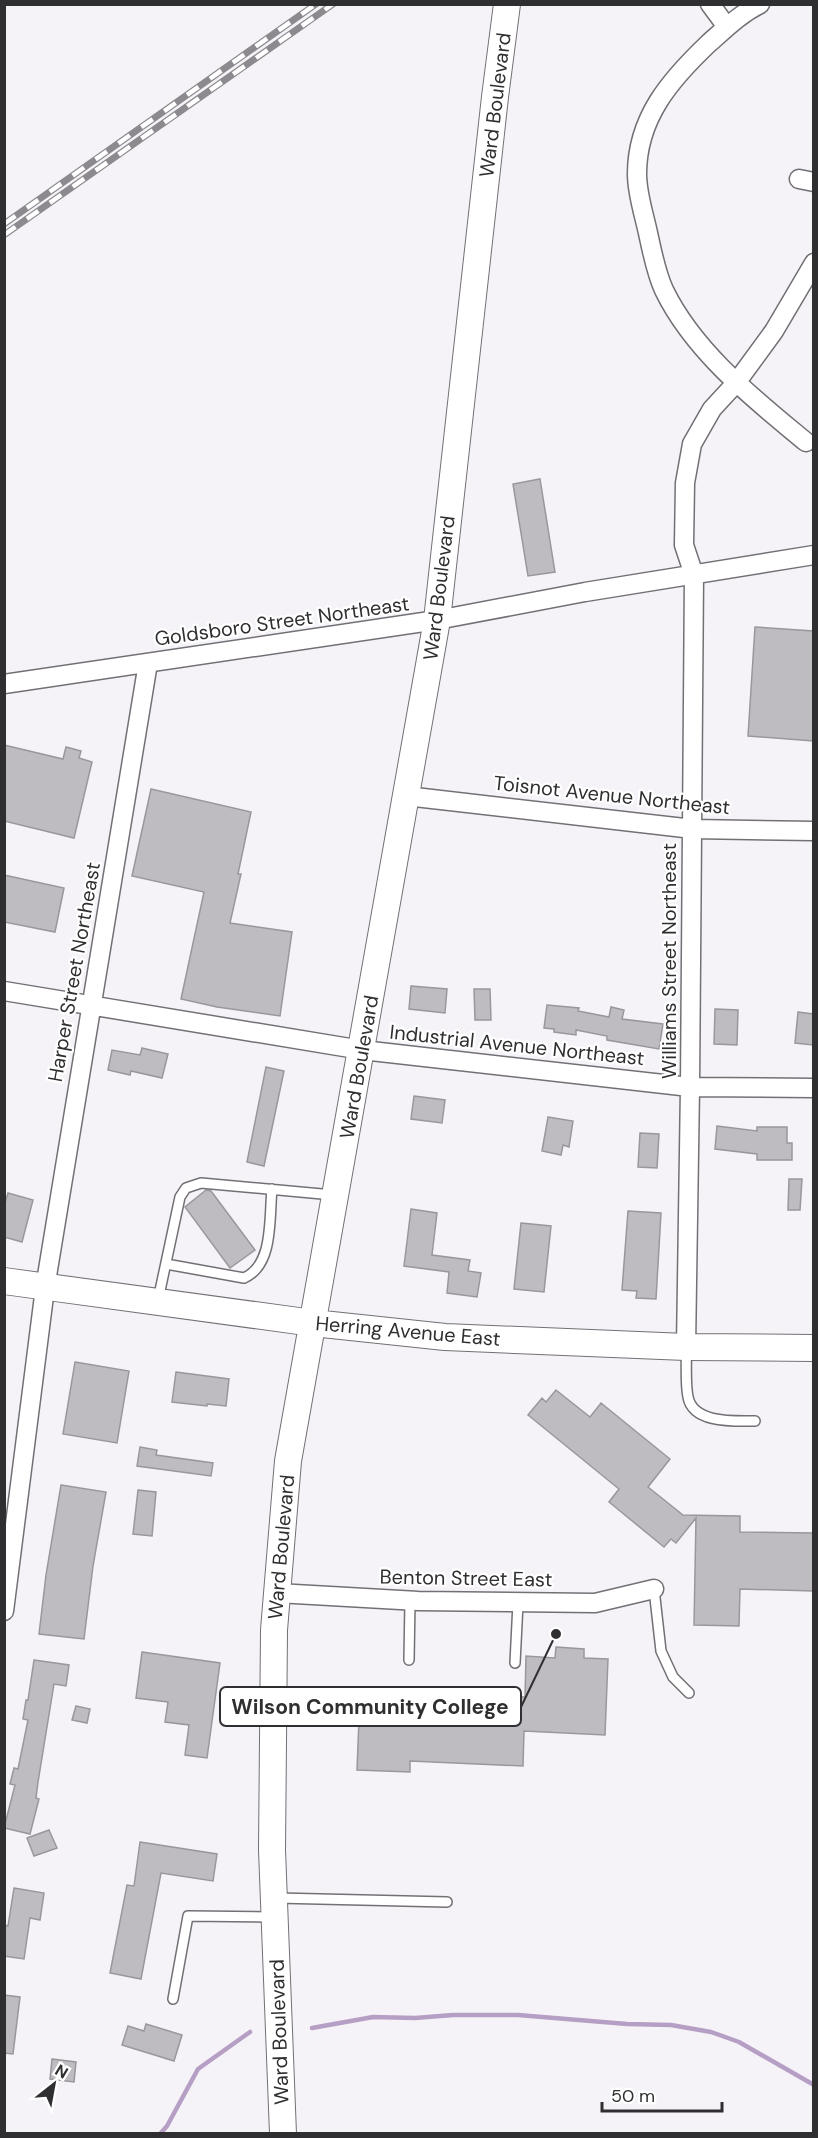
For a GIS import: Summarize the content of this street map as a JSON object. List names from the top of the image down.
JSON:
{
  "streets": {
    "main road": ["Ward Boulevard", "Herring Avenue East"],
    "street": [
      "Goldsboro Street Northeast",
      "Toisnot Avenue Northeast",
      "Williams Street Northeast",
      "Harper Street Northeast",
      "Industrial Avenue Northeast",
      "Benton Street East"
    ]
  },
  "crossings": [
    ["Ward Boulevard", "Goldsboro Street Northeast"],
    ["Ward Boulevard", "Toisnot Avenue Northeast"],
    ["Ward Boulevard", "Industrial Avenue Northeast"],
    ["Ward Boulevard", "Herring Avenue East"],
    ["Ward Boulevard", "Benton Street East"],
    ["Goldsboro Street Northeast", "Williams Street Northeast"],
    ["Goldsboro Street Northeast", "Harper Street Northeast"],
    ["Toisnot Avenue Northeast", "Williams Street Northeast"],
    ["Williams Street Northeast", "Industrial Avenue Northeast"],
    ["Williams Street Northeast", "Herring Avenue East"],
    ["Harper Street Northeast", "Industrial Avenue Northeast"],
    ["Harper Street Northeast", "Herring Avenue East"]
  ],
  "places": ["Wilson Community College"],
  "scale_bar": "50 m",
  "north": "top right"
}
